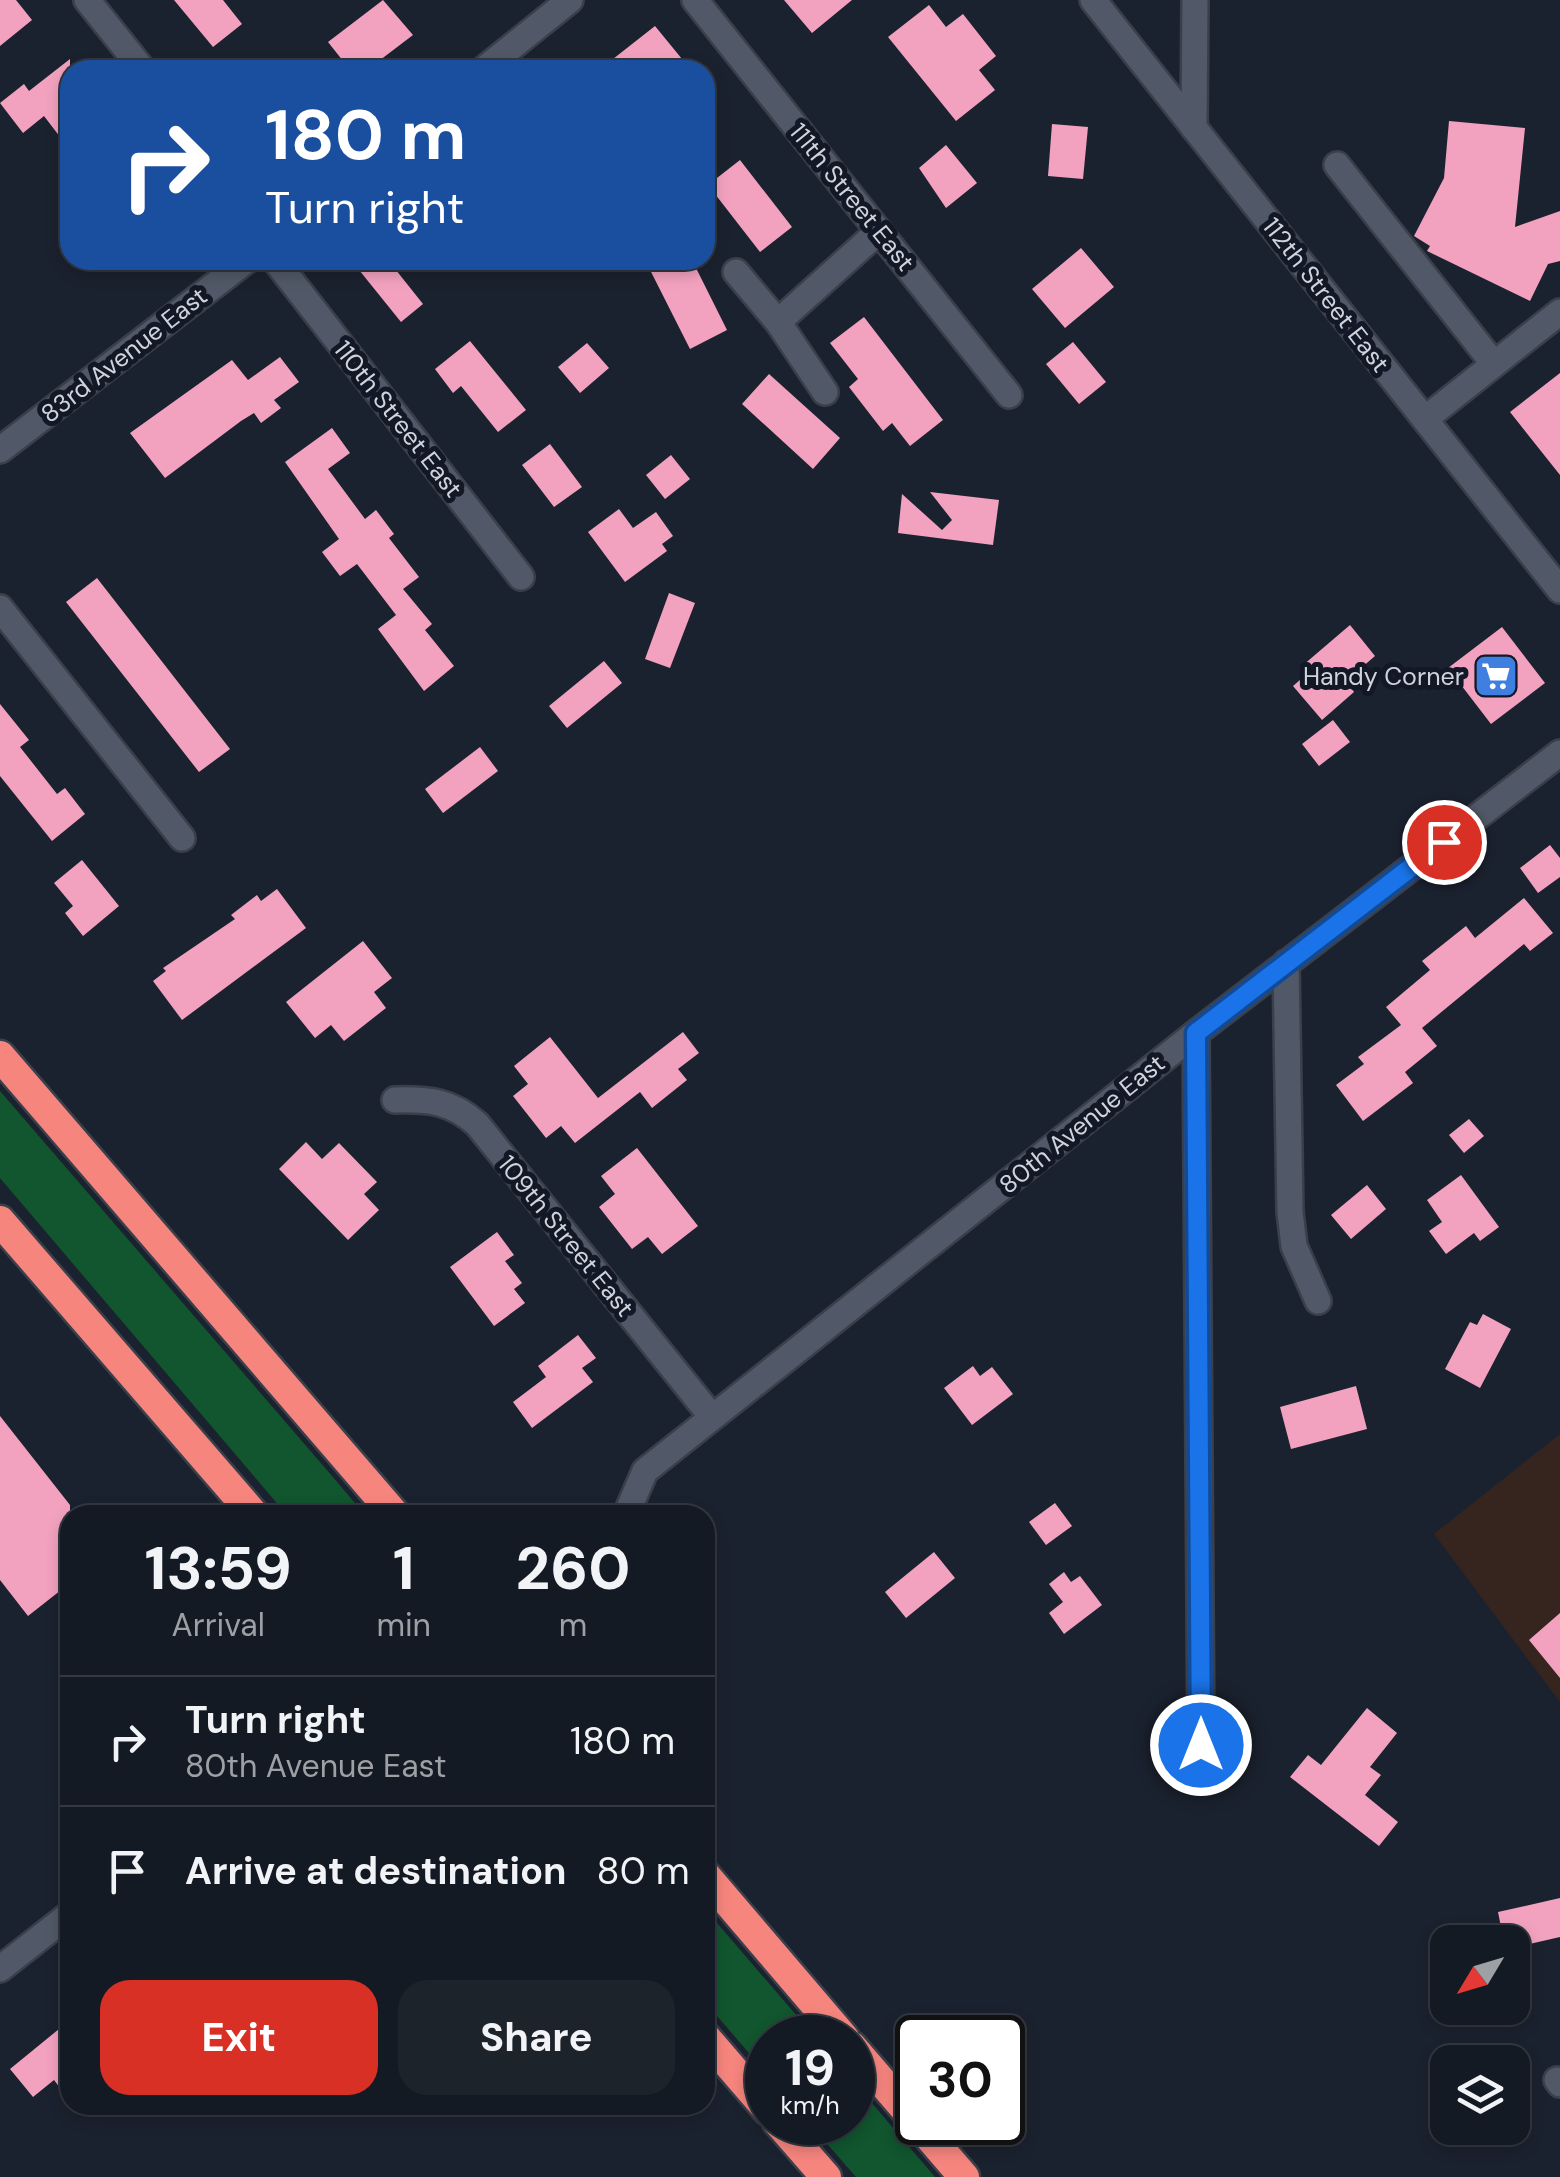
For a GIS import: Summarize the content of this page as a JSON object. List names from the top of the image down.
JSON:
{
  "streets": {
    "street": [
      "111th Street East",
      "112th Street East",
      "83rd Avenue East",
      "110th Street East",
      "80th Avenue East",
      "109th Street East"
    ]
  },
  "crossings": [
    ["80th Avenue East", "109th Street East"]
  ],
  "places": {
    "supermarket": ["Handy Corner"]
  },
  "north": "bottom left",
  "page": {
    "turn": ["180 m", "Turn right"],
    "eta": [
      "13:59",
      "Arrival",
      "1",
      "min",
      "260",
      "m"
    ],
    "list": [
      {
        "name": "Turn right",
        "note": "80th Avenue East",
        "value": "180 m"
      },
      {
        "name": "Arrive at destination",
        "value": "80 m"
      }
    ],
    "buttons": ["Exit", "Share"],
    "speed": "19 km/h",
    "limit": "30"
  }
}
